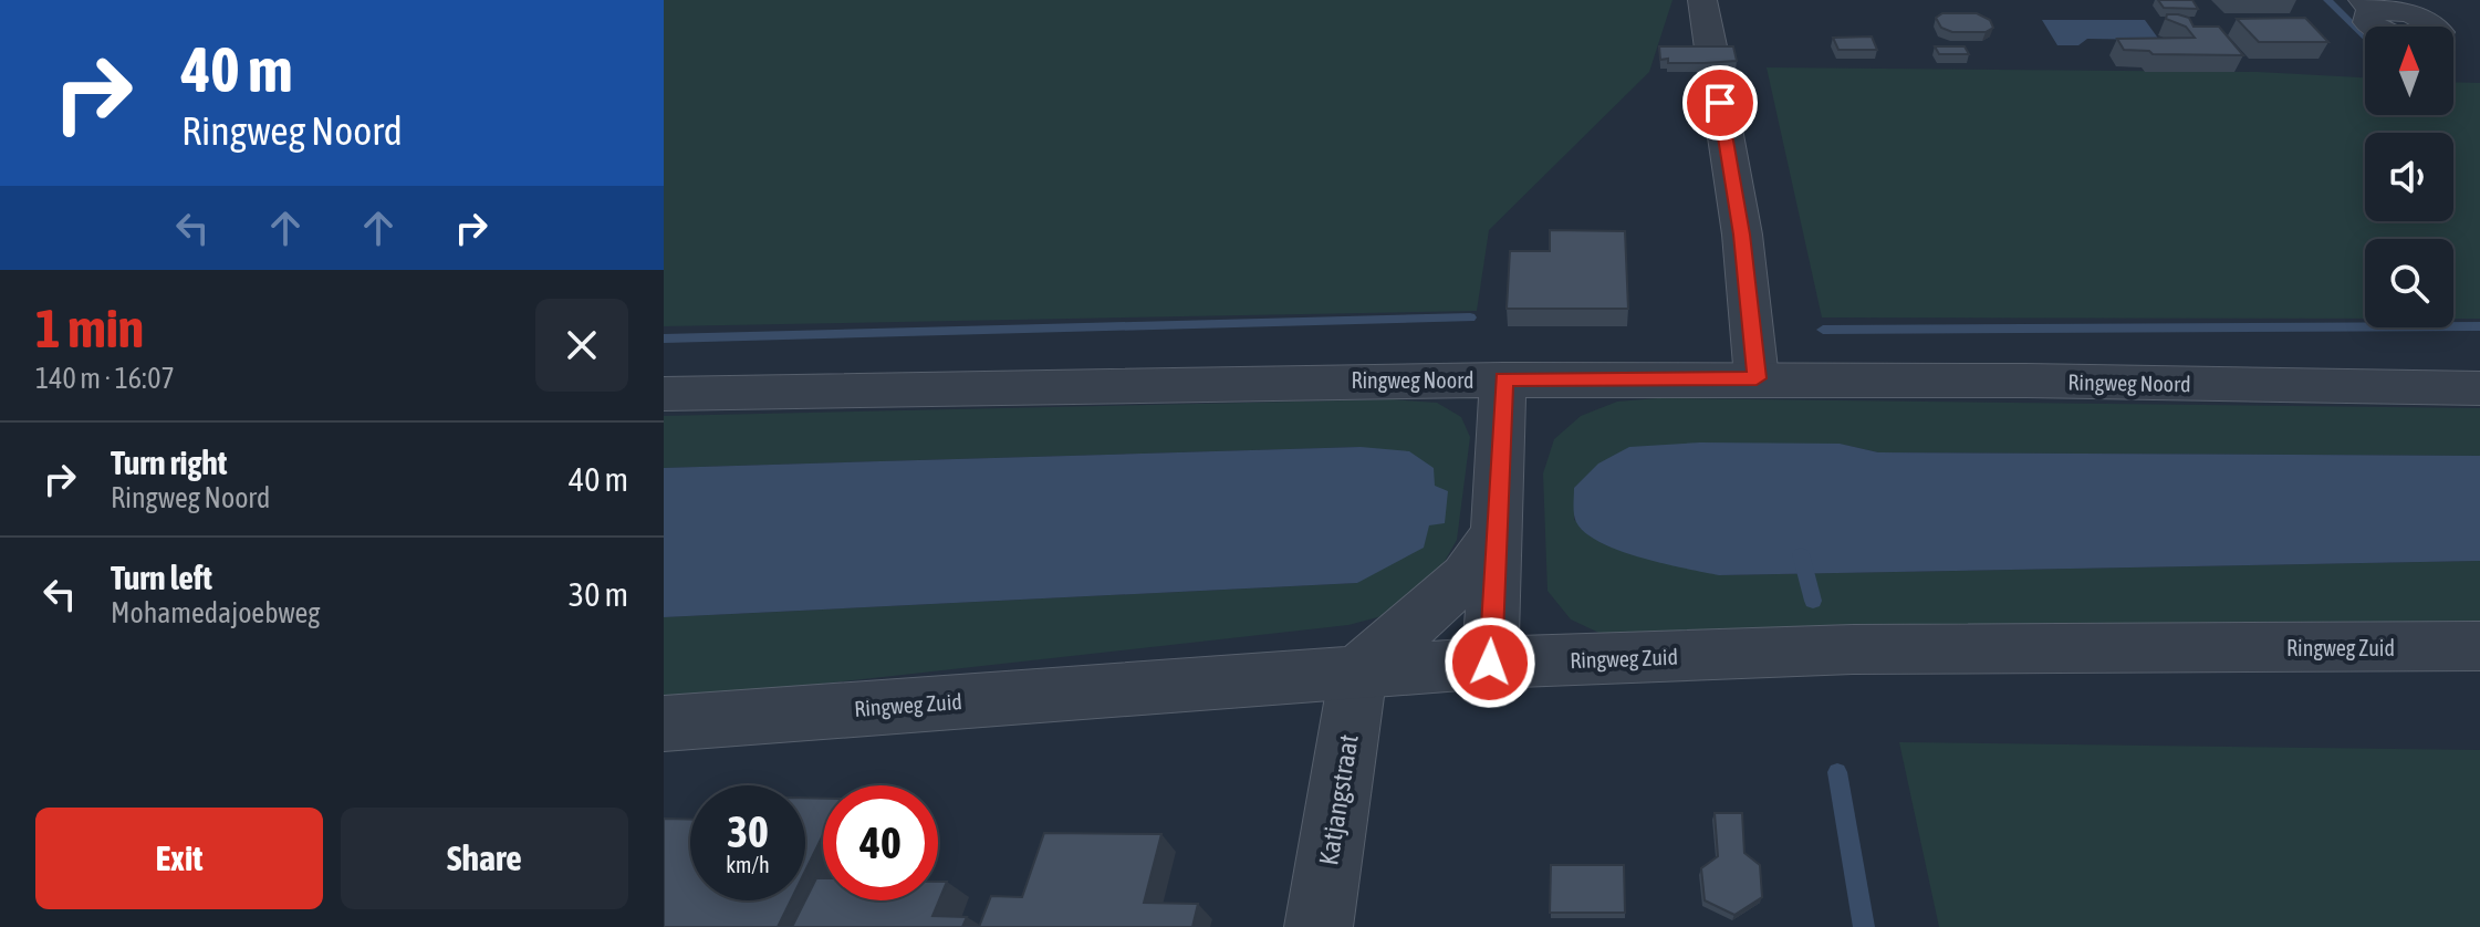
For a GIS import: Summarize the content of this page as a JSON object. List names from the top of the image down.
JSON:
{
  "streets": {
    "street": ["Ringweg Noord", "Ringweg Zuid", "Katjangstraat"]
  },
  "crossings": [
    ["Ringweg Zuid", "Katjangstraat"]
  ],
  "north": "top",
  "page": {
    "turn": ["40 m", "Ringweg Noord"],
    "heading": ["1 min", "140 m · 16:07"],
    "list": [
      {
        "name": "Turn right",
        "note": "Ringweg Noord",
        "value": "40 m"
      },
      {
        "name": "Turn left",
        "note": "Mohamedajoebweg",
        "value": "30 m"
      }
    ],
    "speed": "30 km/h",
    "limit": "40",
    "buttons": ["Exit", "Share"]
  }
}
